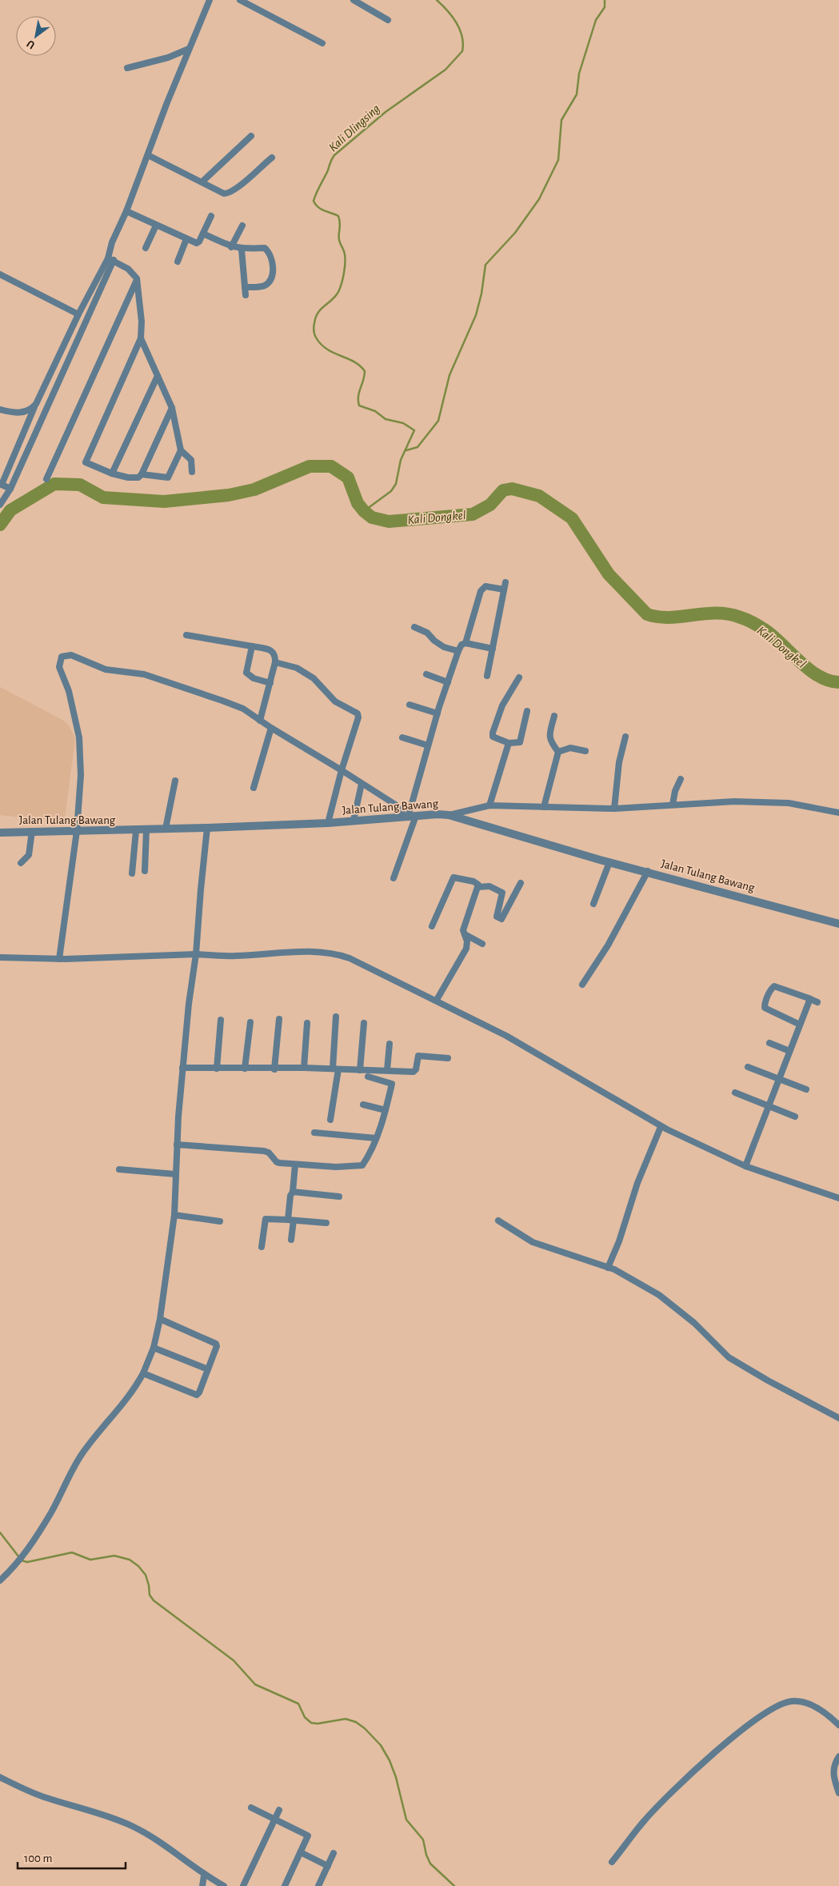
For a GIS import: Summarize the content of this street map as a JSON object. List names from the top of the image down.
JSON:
{
  "streets": {
    "street": ["Jalan Tulang Bawang"]
  },
  "water": ["Kali Dlingsing", "Kali Dongkel"],
  "scale_bar": "100 m",
  "north": "bottom left"
}
